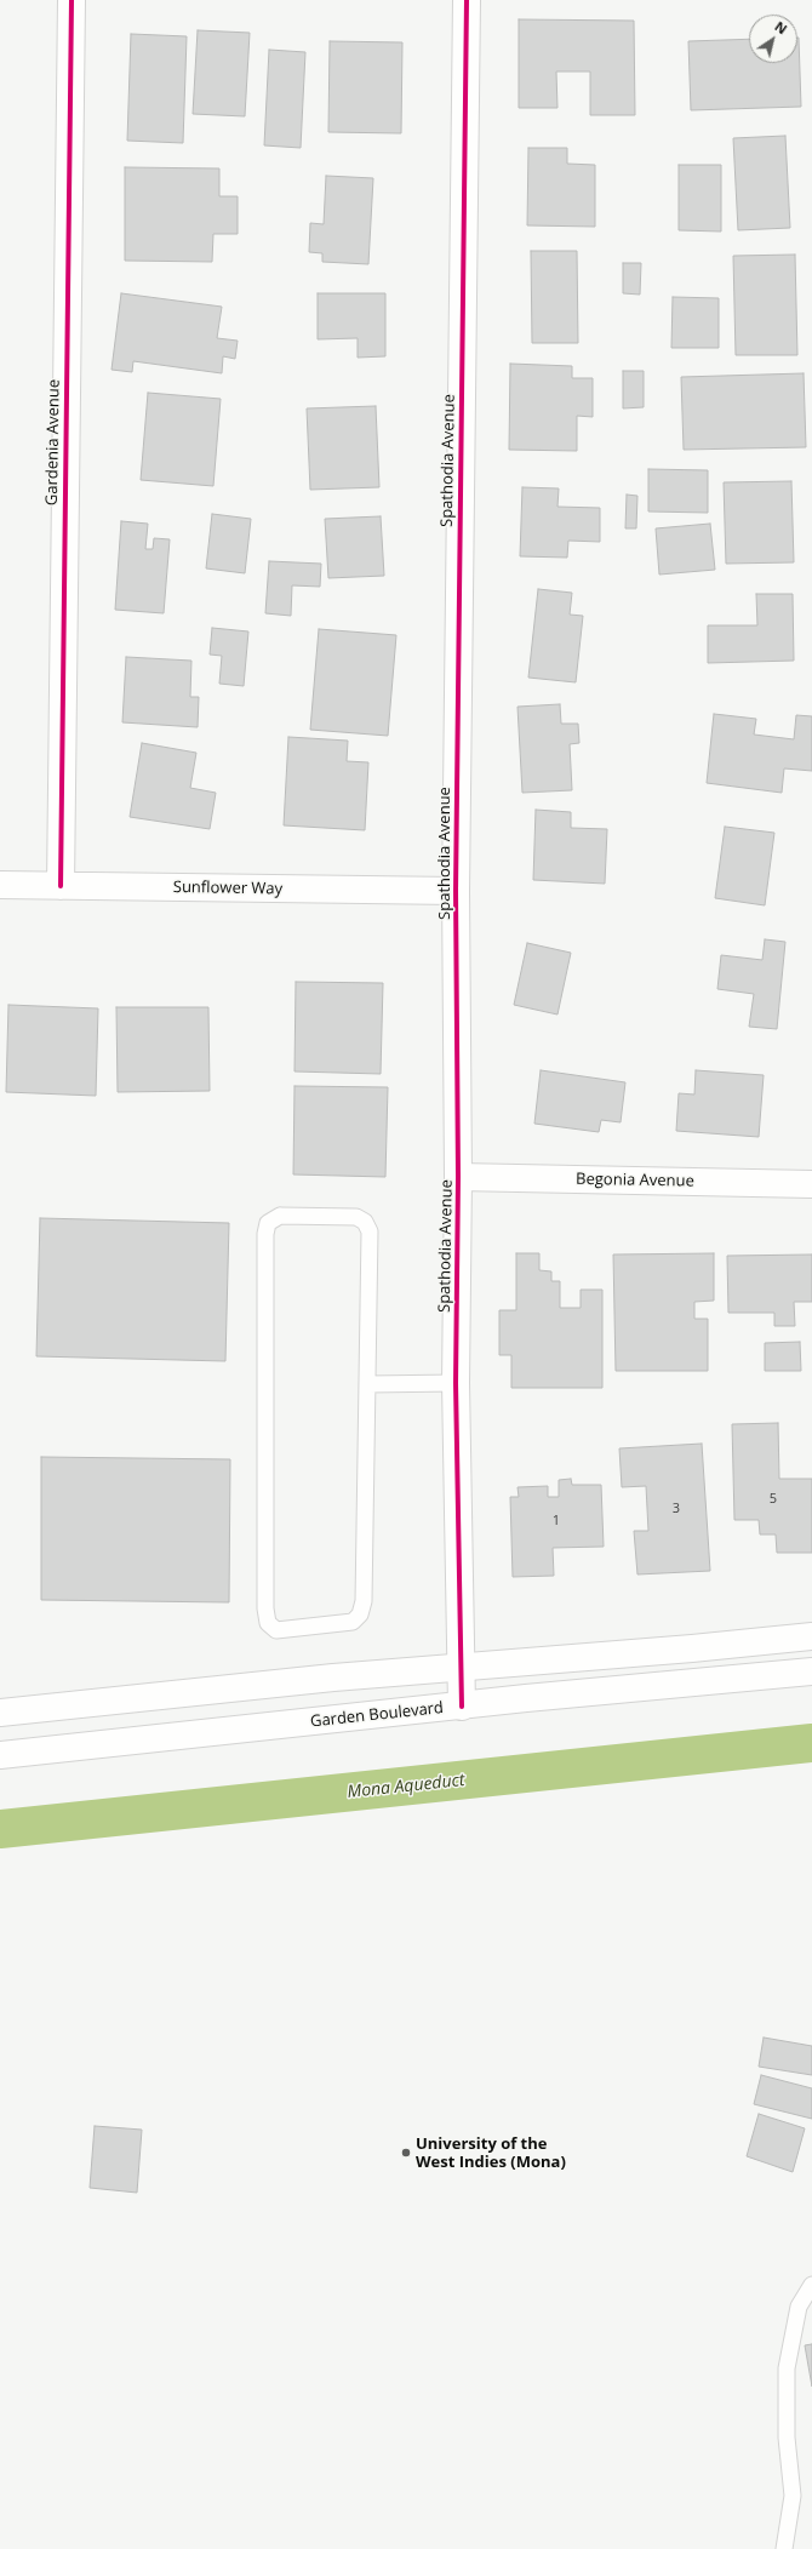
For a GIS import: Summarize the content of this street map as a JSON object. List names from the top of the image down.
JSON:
{
  "streets": {
    "street": [
      "Gardenia Avenue",
      "Spathodia Avenue",
      "Sunflower Way",
      "Begonia Avenue",
      "Garden Boulevard"
    ]
  },
  "crossings": [
    ["Gardenia Avenue", "Sunflower Way"],
    ["Spathodia Avenue", "Sunflower Way"],
    ["Spathodia Avenue", "Begonia Avenue"],
    ["Spathodia Avenue", "Garden Boulevard"]
  ],
  "water": ["Mona Aqueduct"],
  "places": ["University of the West Indies (Mona)"],
  "house_numbers": ["5", "3", "1"],
  "north": "top right"
}
